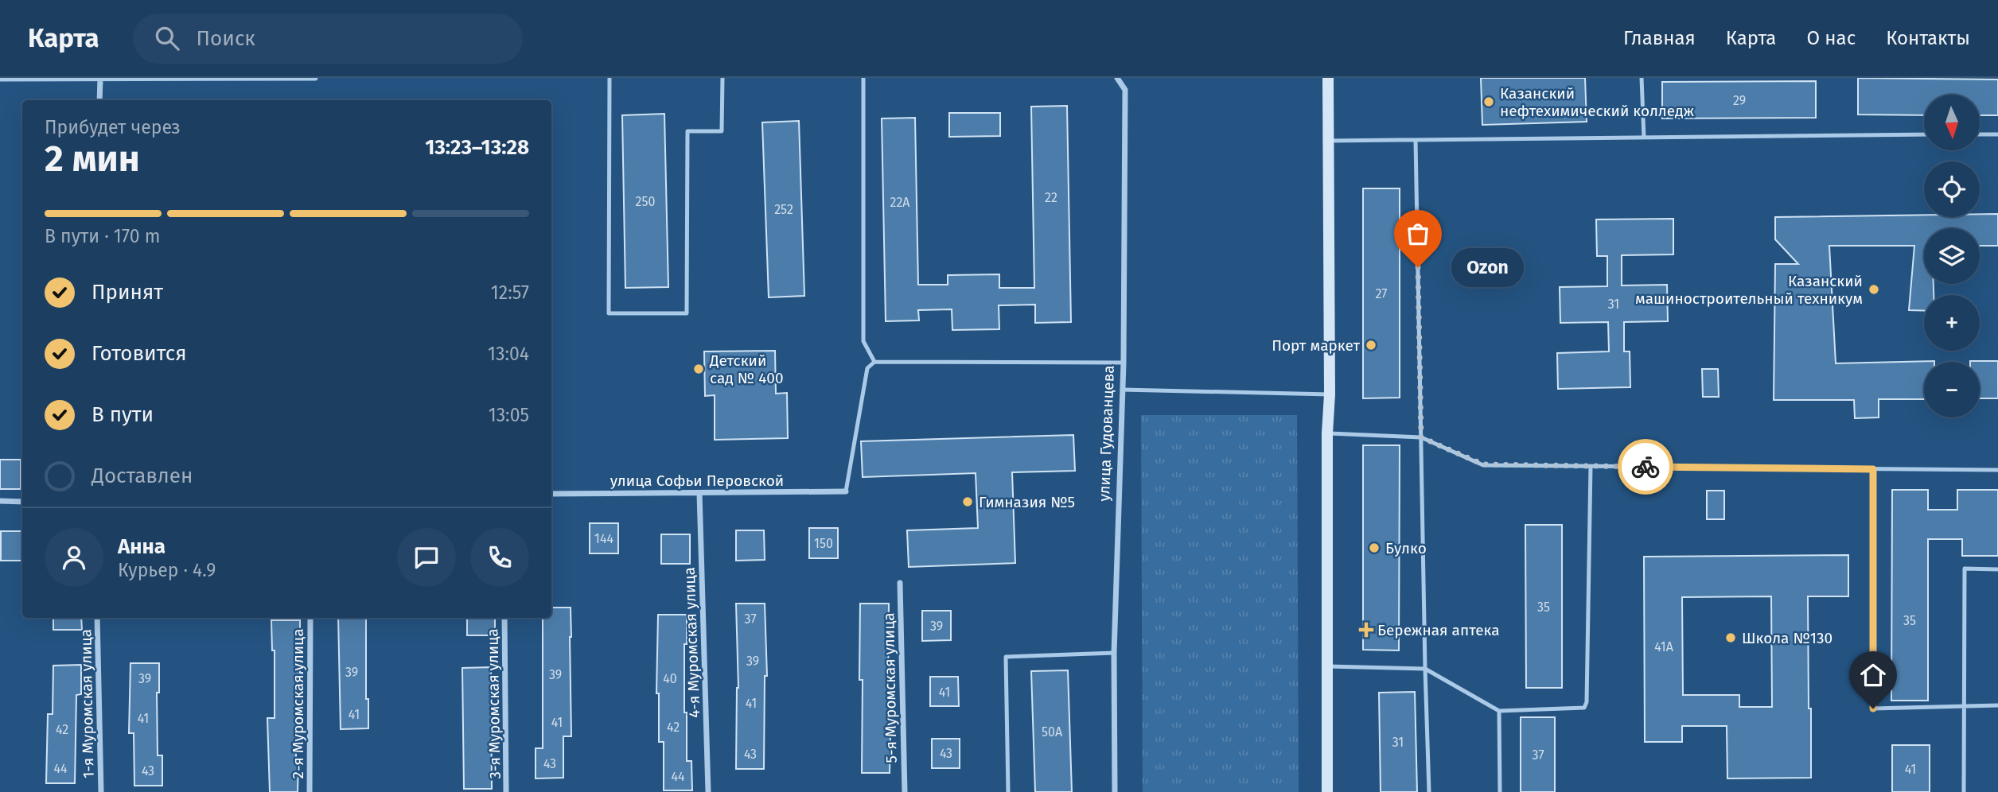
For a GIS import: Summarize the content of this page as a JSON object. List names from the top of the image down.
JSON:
{
  "streets": {
    "street": [
      "улица Гудованцева",
      "улица Софьи Перовской",
      "4-я Муромская улица",
      "5-я Муромская улица",
      "1-я Муромская улица",
      "2-я Муромская улица",
      "3-я Муромская улица"
    ]
  },
  "crossings": [
    ["улица Софьи Перовской", "4-я Муромская улица"]
  ],
  "places": {
    "other": [
      "Казанский нефтехимический колледж",
      "Ozon",
      "Казанский машиностроительный техникум",
      "Порт маркет",
      "Детский сад № 400",
      "Гимназия №5",
      "Булко",
      "Школа №130"
    ],
    "health": ["Бережная аптека"]
  },
  "house_numbers": [
    "29",
    "22",
    "250",
    "22А",
    "252",
    "27",
    "31",
    "144",
    "150",
    "35",
    "37",
    "35",
    "39",
    "41А",
    "39",
    "39",
    "39",
    "39",
    "40",
    "41",
    "41",
    "41",
    "41",
    "41",
    "42",
    "42",
    "50А",
    "31",
    "43",
    "43",
    "37",
    "43",
    "44",
    "41",
    "43",
    "44"
  ],
  "north": "bottom",
  "page": {
    "header": "Карта",
    "search": "Поиск",
    "nav": [
      "Главная",
      "Карта",
      "О нас",
      "Контакты"
    ],
    "map_buttons": ["+", "−"],
    "heading": ["2 мин", "Прибудет через", "13:23–13:28"],
    "panel": ["Анна", "Курьер · 4.9"],
    "bar": "В пути · 170 m",
    "bubble": "Ozon",
    "list": [
      ["Принят", "12:57"],
      ["Готовится", "13:04"],
      ["В пути", "13:05"],
      "Доставлен"
    ]
  }
}
